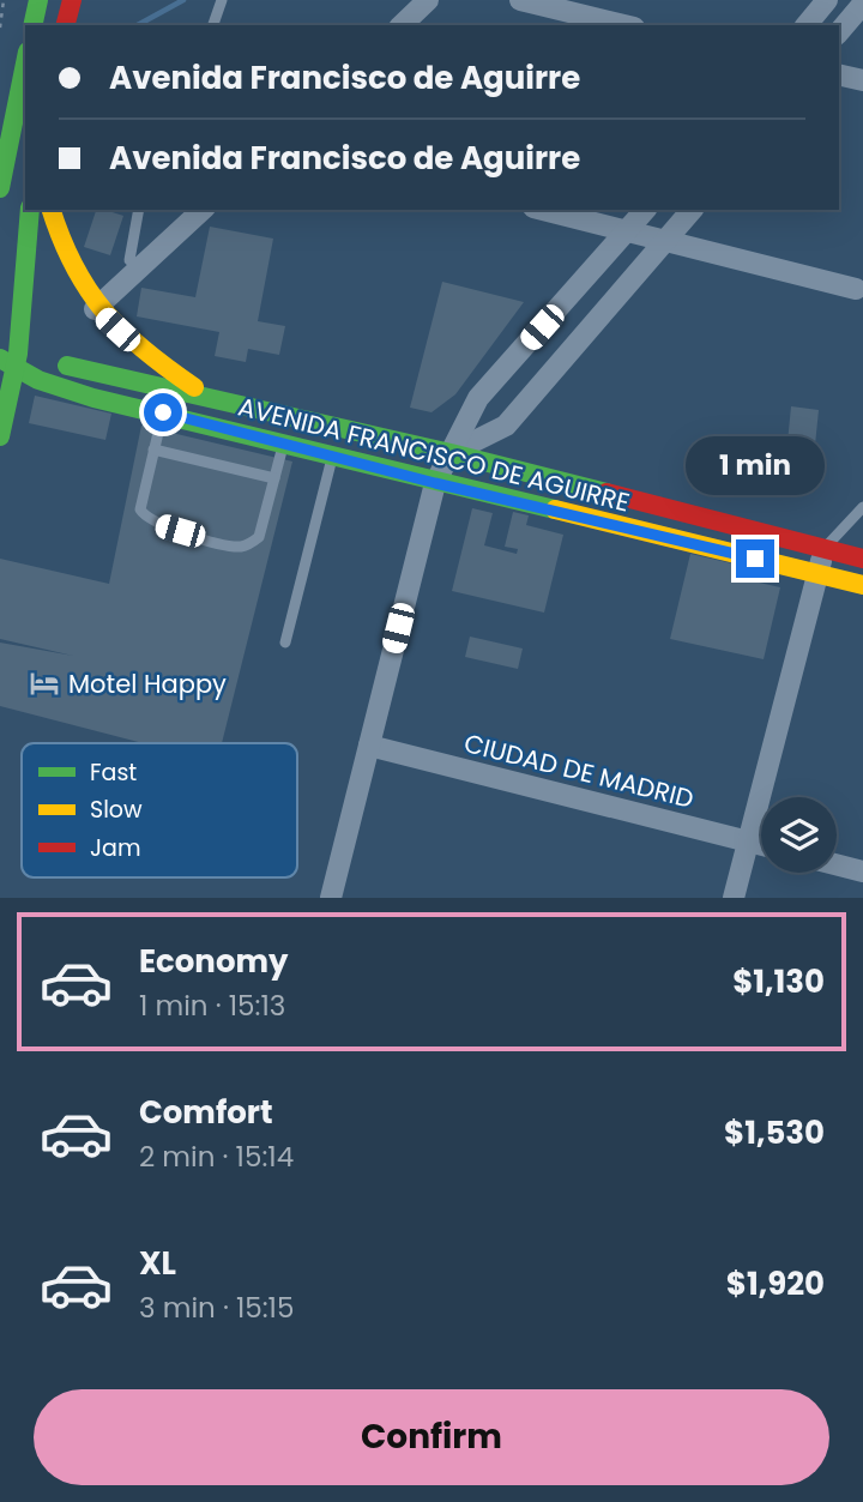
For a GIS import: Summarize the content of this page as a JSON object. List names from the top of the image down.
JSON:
{
  "streets": {
    "main road": ["AVENIDA FRANCISCO DE AGUIRRE"],
    "street": ["CIUDAD DE MADRID"]
  },
  "places": {
    "hotel": ["Motel Happy"]
  },
  "legend": ["Fast", "Slow", "Jam"],
  "page": {
    "banner": ["Avenida Francisco de Aguirre", "Avenida Francisco de Aguirre"],
    "bubble": "1 min",
    "list": [
      {
        "name": "Economy",
        "note": "1 min · 15:13",
        "value": "$1,130"
      },
      {
        "name": "Comfort",
        "note": "2 min · 15:14",
        "value": "$1,530"
      },
      {
        "name": "XL",
        "note": "3 min · 15:15",
        "value": "$1,920"
      }
    ],
    "buttons": "Confirm"
  }
}
